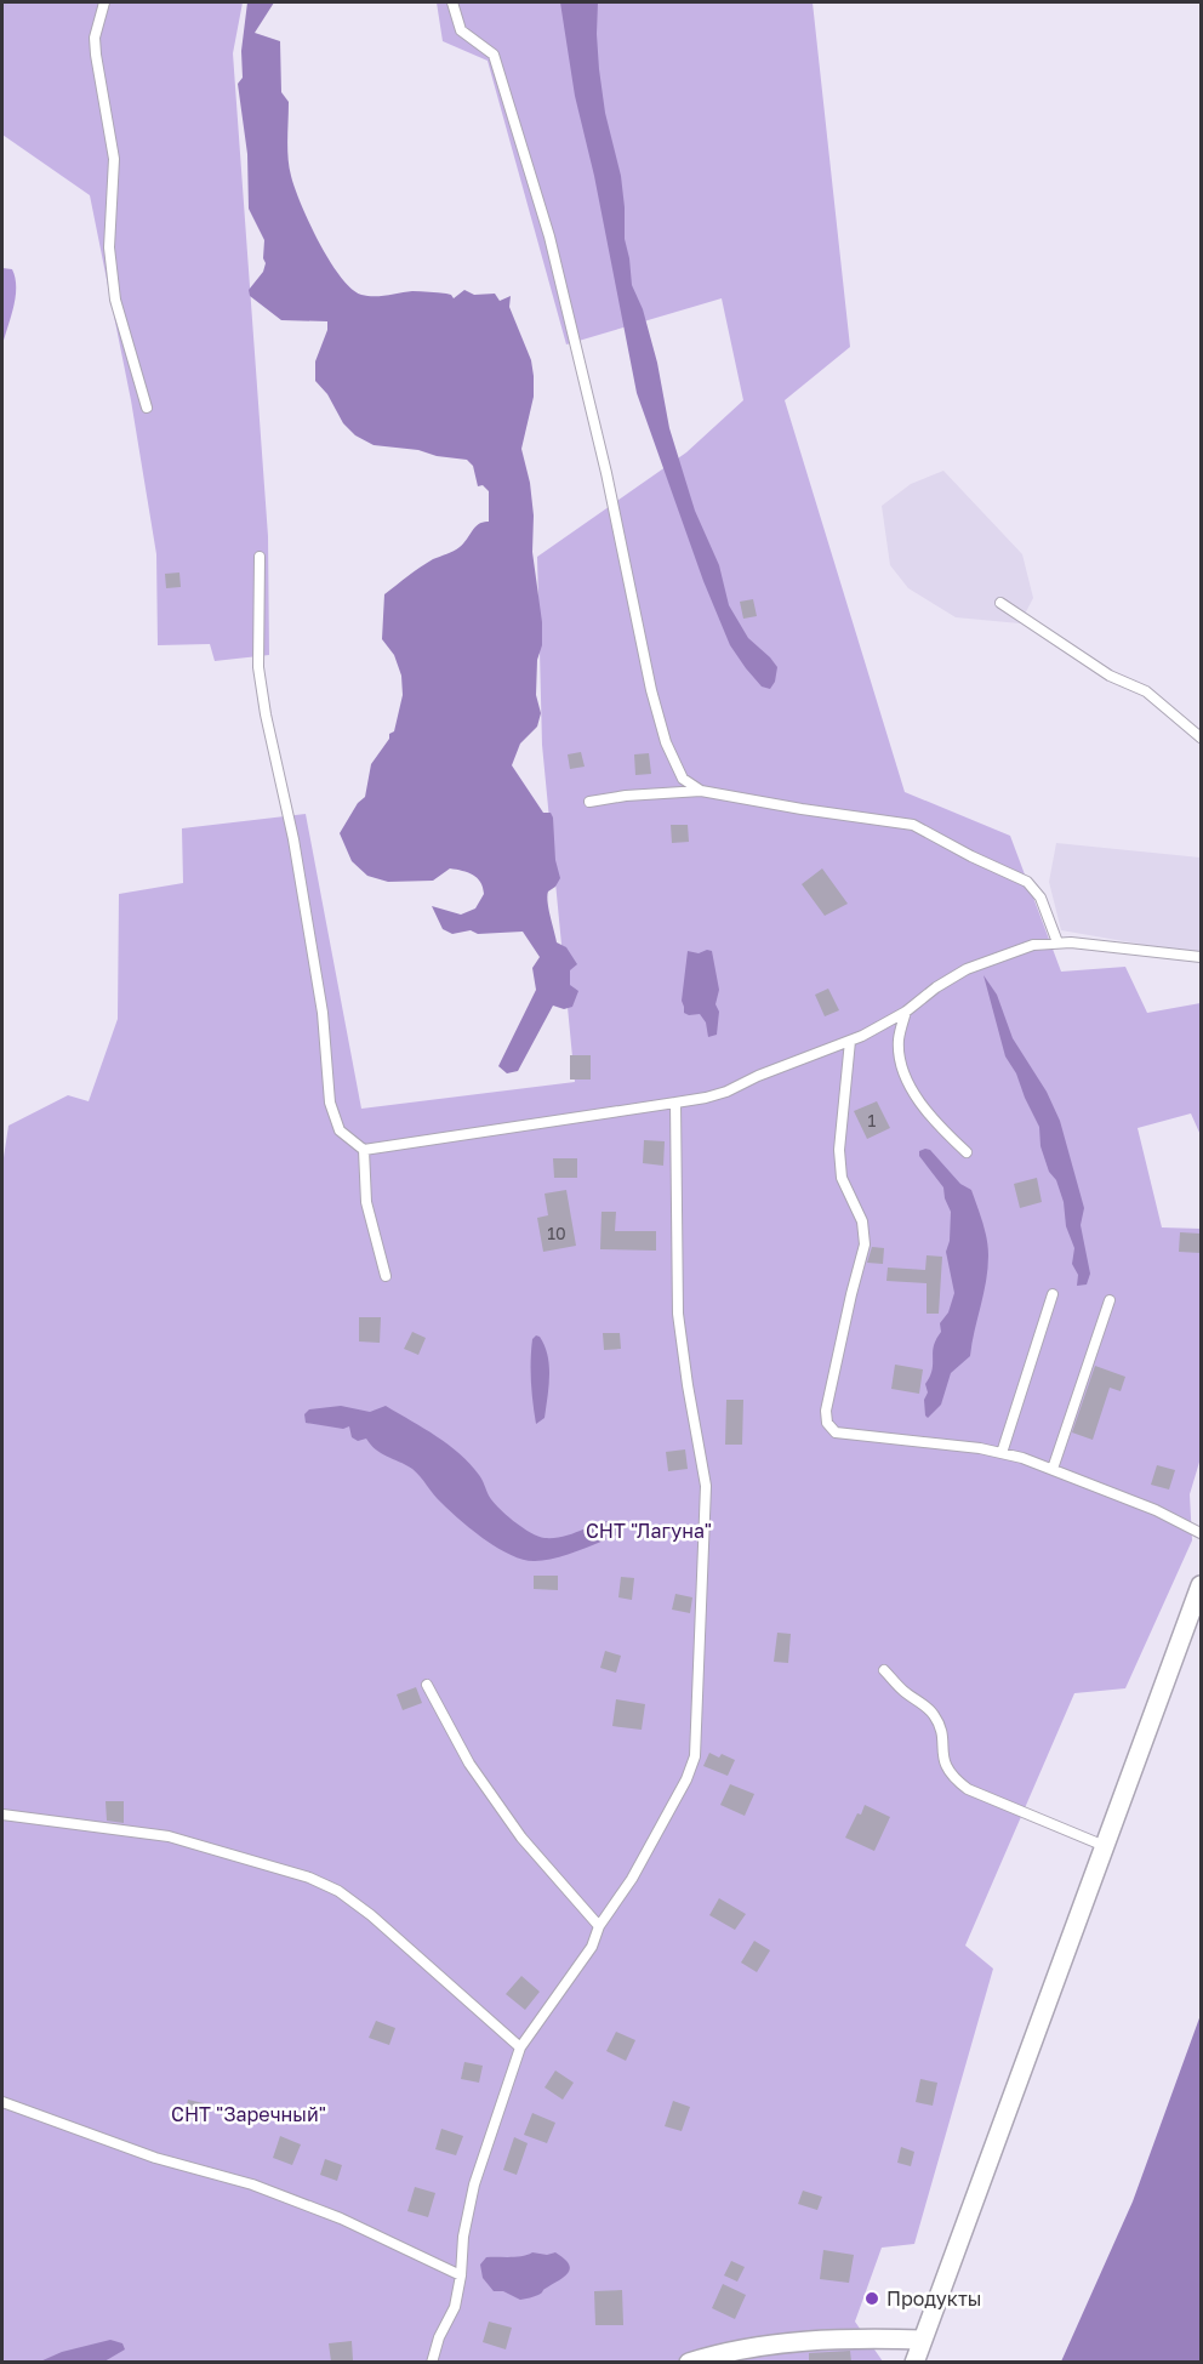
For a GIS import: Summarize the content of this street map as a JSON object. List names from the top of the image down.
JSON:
{
  "parks": ["СНТ \"Лагуна\"", "СНТ \"Заречный\""],
  "places": ["Продукты"],
  "house_numbers": ["1", "10"]
}
